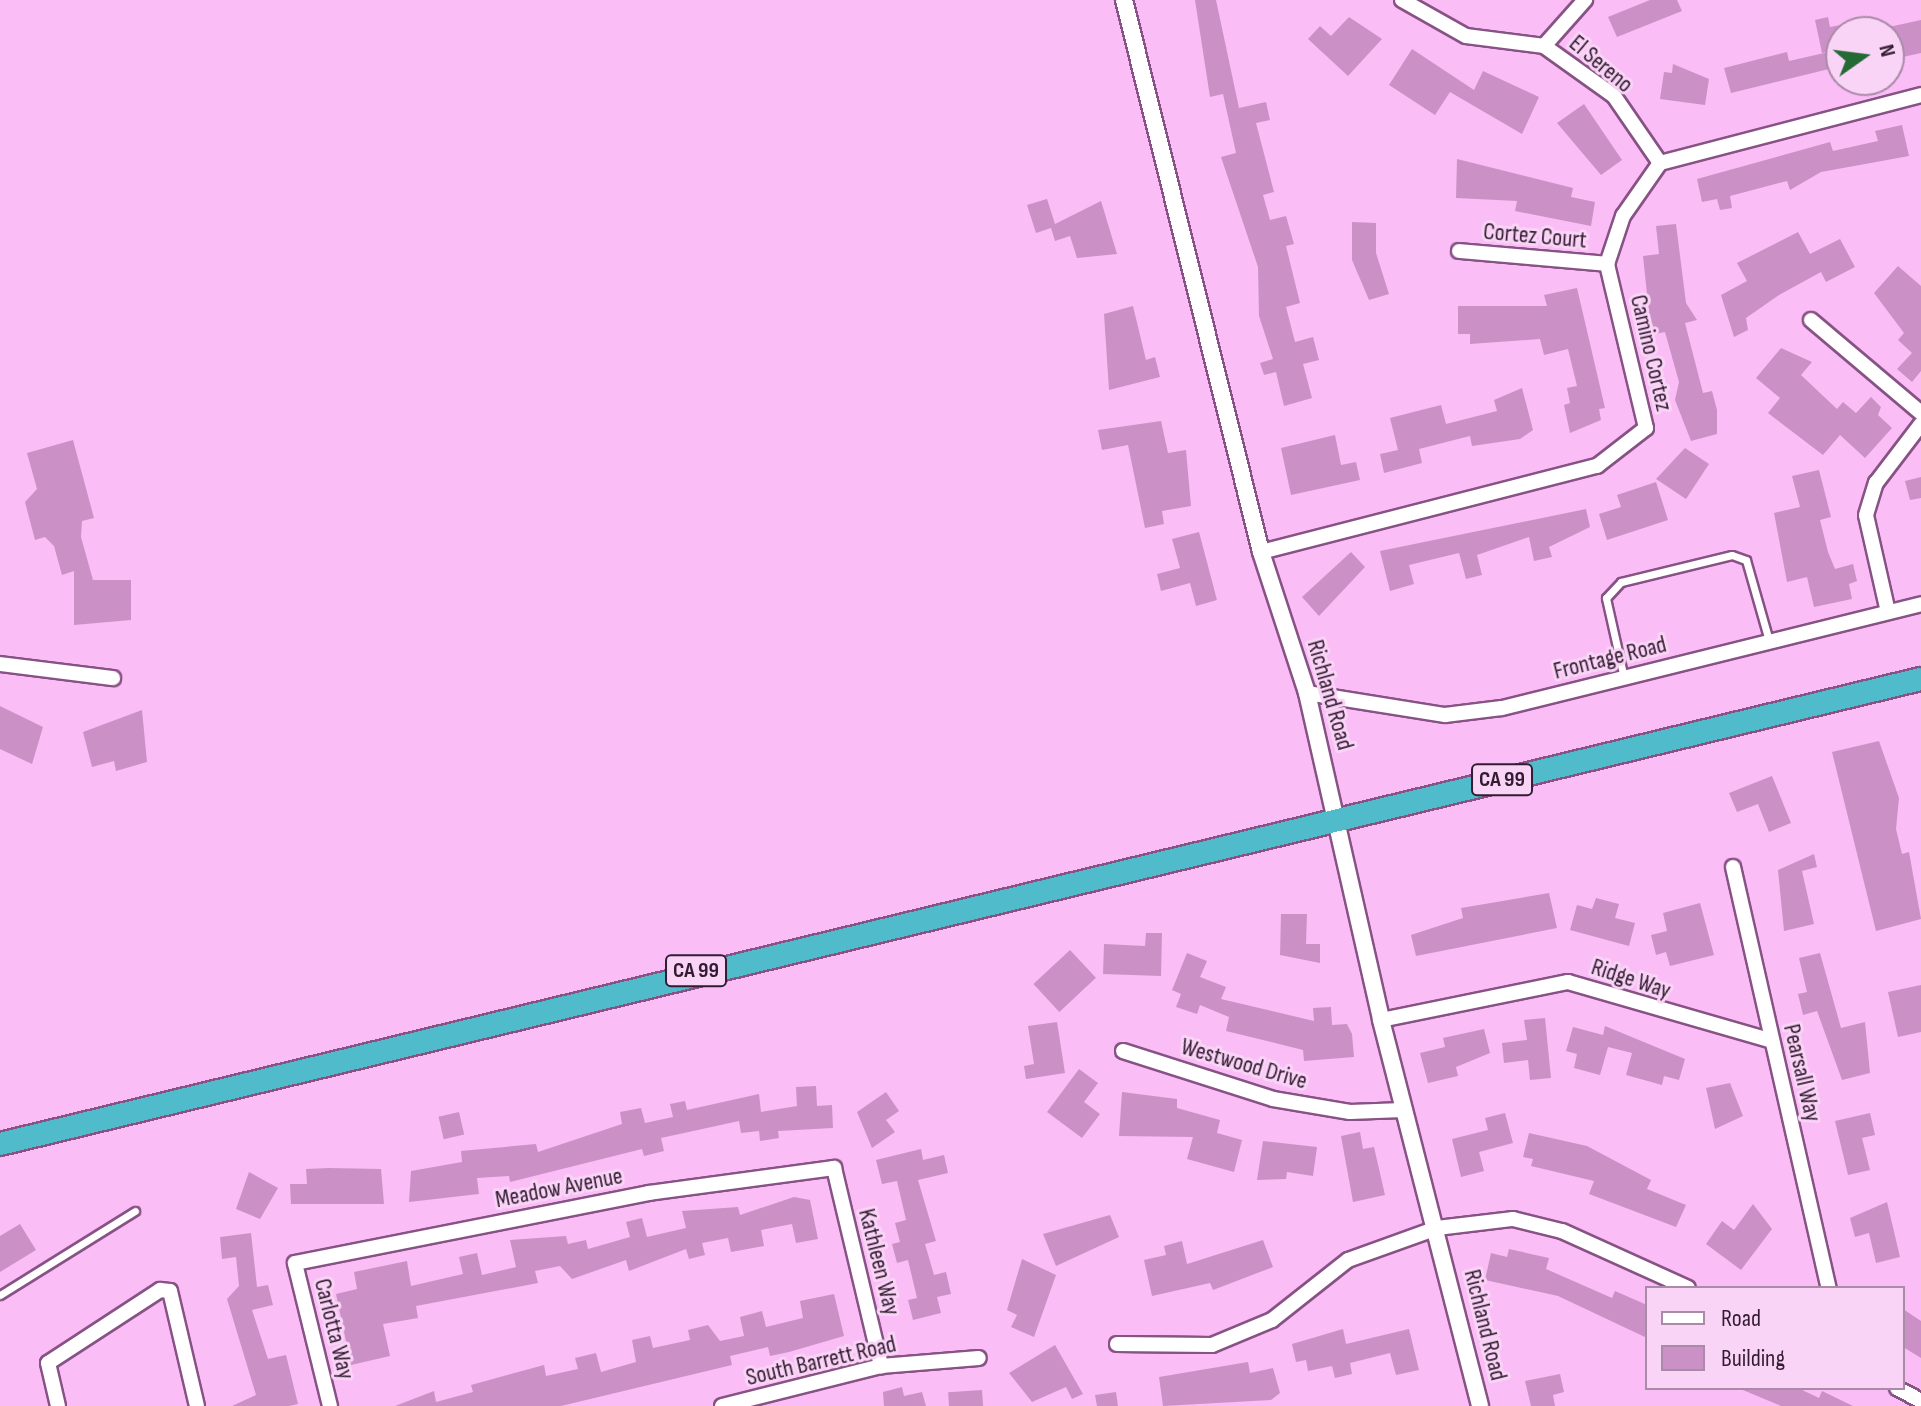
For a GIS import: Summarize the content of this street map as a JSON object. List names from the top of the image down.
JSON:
{
  "streets": {
    "highway": ["CA 99"],
    "street": [
      "El Sereno",
      "Cortez Court",
      "Camino Cortez",
      "Frontage Road",
      "Richland Road",
      "Ridge Way",
      "Westwood Drive",
      "Pearsall Way",
      "Meadow Avenue",
      "Kathleen Way",
      "Carlotta Way",
      "South Barrett Road"
    ]
  },
  "crossings": [
    ["Cortez Court", "Camino Cortez"],
    ["Camino Cortez", "Richland Road"],
    ["Frontage Road", "Richland Road"],
    ["Richland Road", "CA 99"],
    ["Richland Road", "Ridge Way"],
    ["Richland Road", "Westwood Drive"],
    ["Ridge Way", "Pearsall Way"],
    ["Meadow Avenue", "Kathleen Way"],
    ["Meadow Avenue", "Carlotta Way"],
    ["Kathleen Way", "South Barrett Road"]
  ],
  "legend": ["Road", "Building"],
  "north": "right"
}
